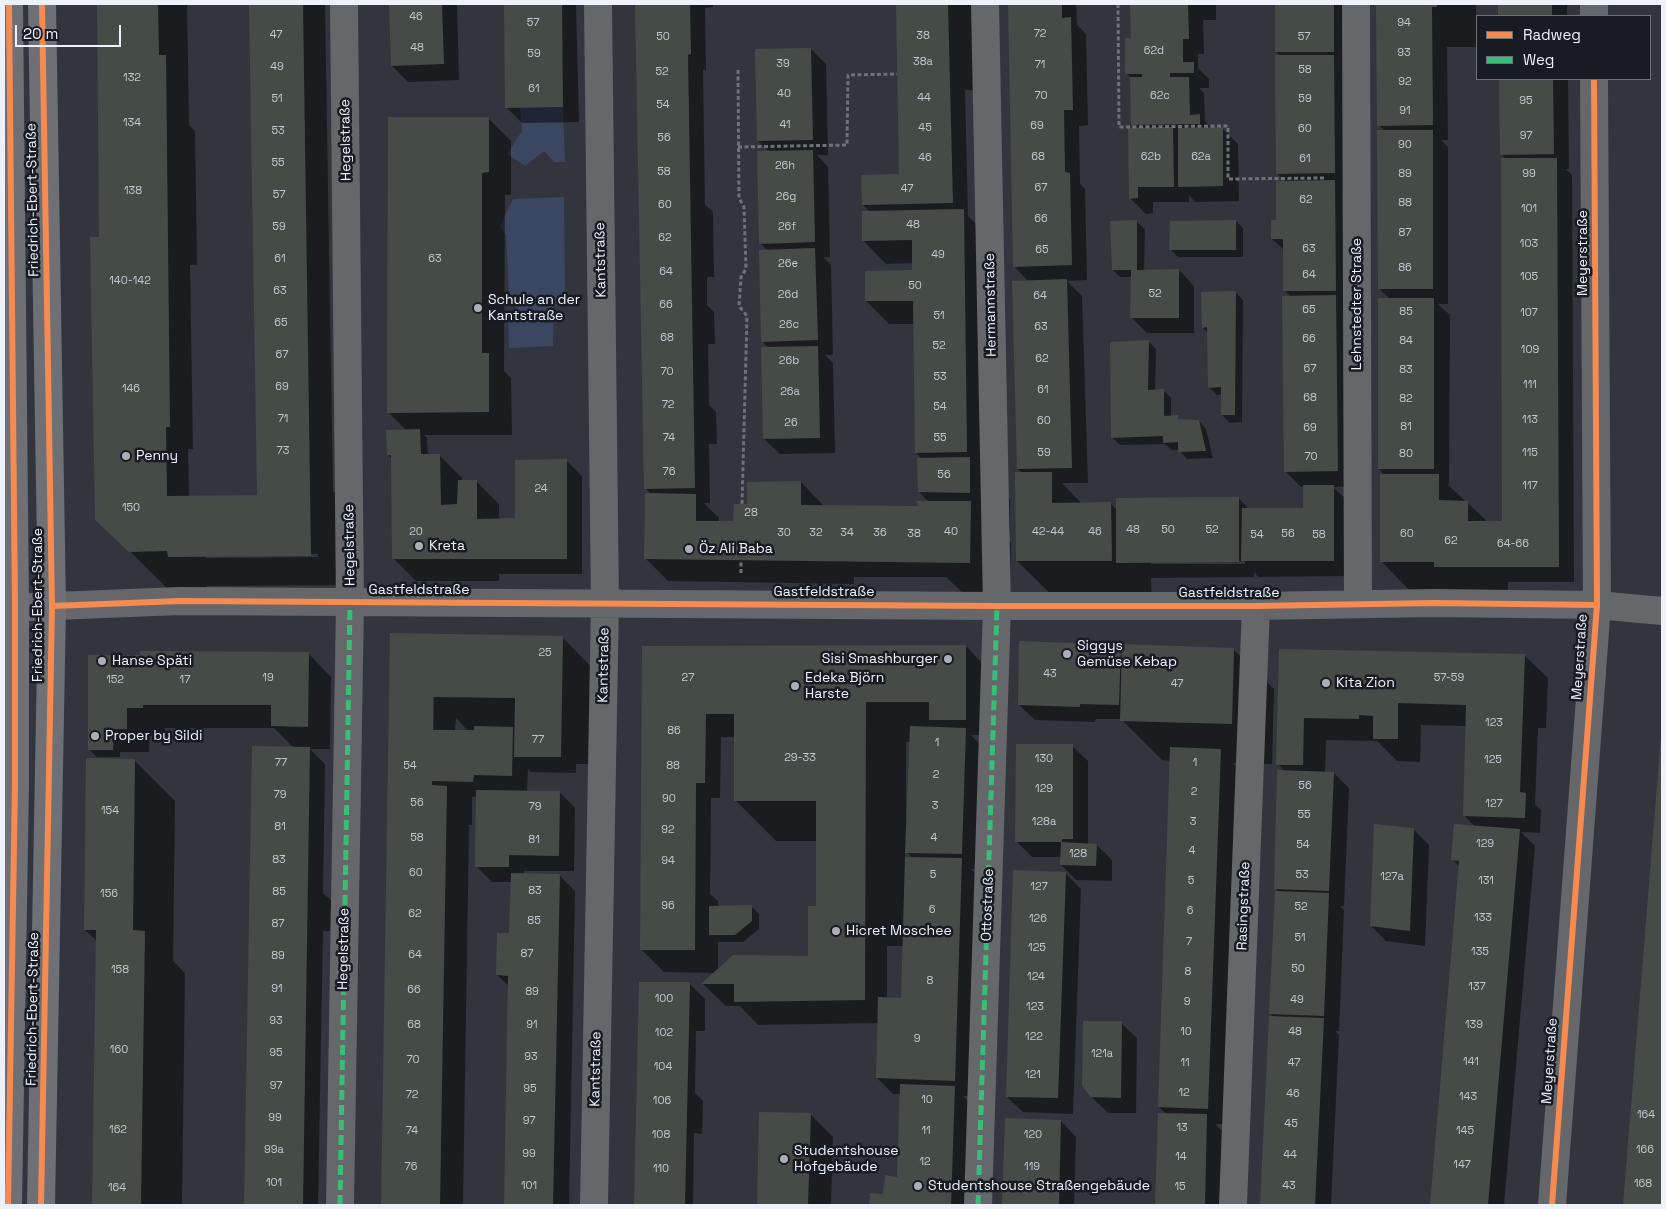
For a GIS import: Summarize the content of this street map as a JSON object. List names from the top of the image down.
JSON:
{
  "streets": {
    "main road": ["Friedrich-Ebert-Straße"],
    "street": [
      "Hegelstraße",
      "Meyerstraße",
      "Kantstraße",
      "Lehnstedter Straße",
      "Hermannstraße",
      "Gastfeldstraße",
      "Ottostraße",
      "Rasingstraße"
    ]
  },
  "crossings": [
    ["Hegelstraße", "Gastfeldstraße"],
    ["Friedrich-Ebert-Straße", "Gastfeldstraße"],
    ["Meyerstraße", "Gastfeldstraße"],
    ["Kantstraße", "Gastfeldstraße"],
    ["Lehnstedter Straße", "Gastfeldstraße"],
    ["Hermannstraße", "Gastfeldstraße"],
    ["Hermannstraße", "Ottostraße"],
    ["Gastfeldstraße", "Ottostraße"],
    ["Gastfeldstraße", "Rasingstraße"]
  ],
  "places": [
    "Schule an der Kantstraße",
    "Penny",
    "Kreta",
    "Öz Ali Baba",
    "Siggys Gemüse Kebap",
    "Sisi Smashburger",
    "Hanse Späti",
    "Kita Zion",
    "Edeka Björn Harste",
    "Proper by Sildi",
    "Hicret Moschee",
    "Studentshouse Hofgebäude",
    "Studentshouse Straßengebäude"
  ],
  "house_numbers": [
    "46",
    "57",
    "94",
    "72",
    "47",
    "38",
    "50",
    "57",
    "48",
    "62d",
    "93",
    "59",
    "38a",
    "39",
    "71",
    "49",
    "58",
    "52",
    "132",
    "92",
    "61",
    "40",
    "70",
    "62c",
    "44",
    "51",
    "59",
    "95",
    "54",
    "91",
    "134",
    "41",
    "69",
    "45",
    "60",
    "53",
    "97",
    "56",
    "90",
    "68",
    "62b",
    "62a",
    "46",
    "61",
    "55",
    "26h",
    "58",
    "89",
    "99",
    "67",
    "47",
    "138",
    "57",
    "26g",
    "62",
    "88",
    "60",
    "101",
    "66",
    "48",
    "59",
    "26f",
    "87",
    "62",
    "103",
    "63",
    "65",
    "49",
    "61",
    "63",
    "26e",
    "86",
    "64",
    "64",
    "105",
    "140-142",
    "50",
    "63",
    "52",
    "26d",
    "64",
    "66",
    "65",
    "85",
    "107",
    "51",
    "65",
    "26c",
    "63",
    "68",
    "66",
    "84",
    "52",
    "109",
    "67",
    "62",
    "26b",
    "67",
    "83",
    "70",
    "53",
    "111",
    "69",
    "146",
    "61",
    "26a",
    "68",
    "82",
    "72",
    "54",
    "71",
    "113",
    "60",
    "26",
    "81",
    "69",
    "74",
    "55",
    "73",
    "59",
    "115",
    "80",
    "70",
    "76",
    "56",
    "117",
    "24",
    "150",
    "28",
    "48",
    "50",
    "52",
    "20",
    "40",
    "42-44",
    "46",
    "30",
    "32",
    "34",
    "36",
    "38",
    "56",
    "60",
    "54",
    "58",
    "62",
    "64-66",
    "25",
    "43",
    "19",
    "27",
    "57-59",
    "152",
    "17",
    "47",
    "123",
    "86",
    "77",
    "1",
    "29-33",
    "130",
    "125",
    "77",
    "1",
    "54",
    "88",
    "2",
    "56",
    "129",
    "2",
    "79",
    "90",
    "56",
    "127",
    "3",
    "79",
    "154",
    "55",
    "128a",
    "3",
    "81",
    "92",
    "58",
    "4",
    "81",
    "129",
    "54",
    "4",
    "128",
    "83",
    "94",
    "60",
    "5",
    "53",
    "127a",
    "5",
    "131",
    "127",
    "83",
    "85",
    "156",
    "96",
    "52",
    "6",
    "6",
    "62",
    "133",
    "126",
    "85",
    "87",
    "51",
    "7",
    "125",
    "135",
    "87",
    "64",
    "89",
    "50",
    "158",
    "8",
    "124",
    "8",
    "137",
    "91",
    "66",
    "89",
    "100",
    "49",
    "9",
    "123",
    "93",
    "68",
    "91",
    "139",
    "10",
    "48",
    "102",
    "122",
    "9",
    "160",
    "95",
    "121a",
    "93",
    "70",
    "141",
    "11",
    "47",
    "104",
    "121",
    "97",
    "95",
    "12",
    "46",
    "72",
    "143",
    "10",
    "106",
    "164",
    "99",
    "97",
    "45",
    "13",
    "162",
    "74",
    "11",
    "145",
    "108",
    "120",
    "99a",
    "166",
    "99",
    "44",
    "14",
    "12",
    "147",
    "76",
    "119",
    "110",
    "101",
    "168",
    "101",
    "43",
    "15",
    "164"
  ],
  "legend": ["Radweg", "Weg"],
  "scale_bar": "20 m"
}
